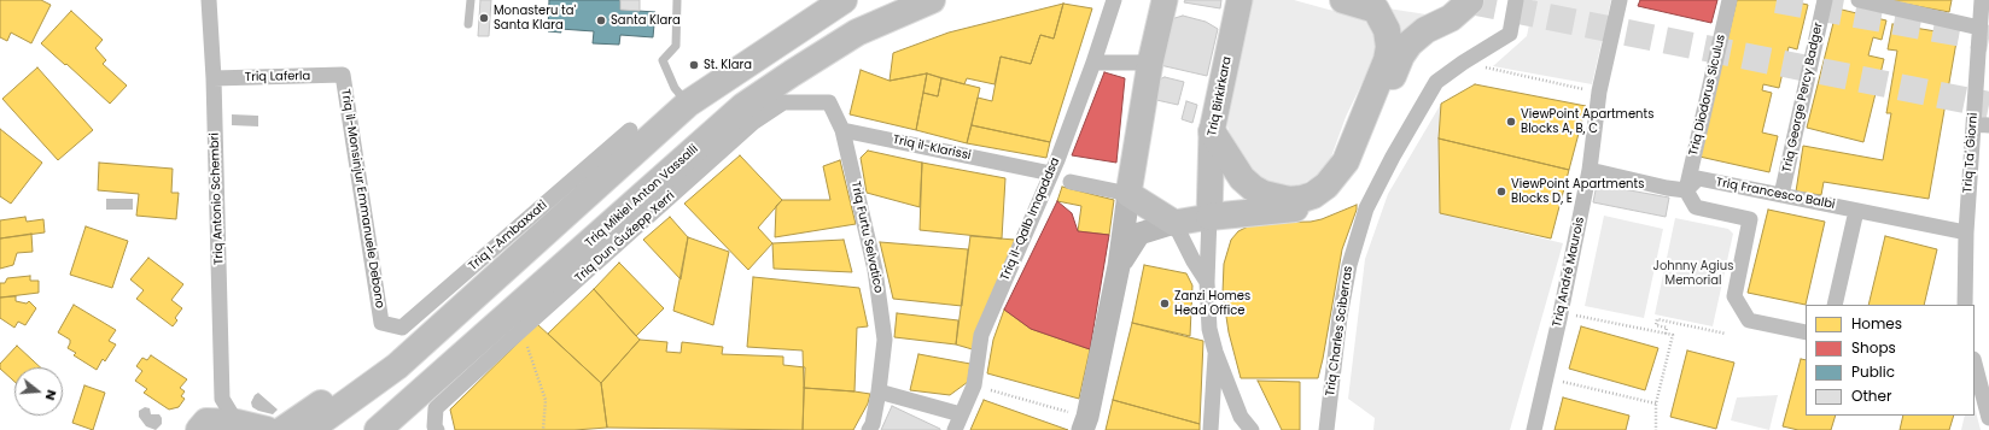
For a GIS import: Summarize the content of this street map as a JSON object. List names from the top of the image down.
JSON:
{
  "streets": {
    "highway": ["Triq Mikiel Anton Vassalli"],
    "main road": ["Triq Birkirkara"],
    "street": [
      "Triq Laferla",
      "Triq Diodorus Siculus",
      "Triq George Percy Badger",
      "Triq il-Klarissi",
      "Triq Ta' Ġiorni",
      "Triq Francesco Balbi",
      "Triq Antonio Schembri",
      "Triq il-Monsinjur Emmanuele Debono",
      "Triq il-Qalb Imqaddsa",
      "Triq l-Ambaxxati",
      "Triq Dun Ǵuźepp Xerri",
      "Triq Furtu Selvatico",
      "Triq André Maurois",
      "Triq Charles Sciberras"
    ]
  },
  "crossings": [
    ["Triq Laferla", "Triq Antonio Schembri"],
    ["Triq Laferla", "Triq il-Monsinjur Emmanuele Debono"],
    ["Triq Diodorus Siculus", "Triq Francesco Balbi"],
    ["Triq George Percy Badger", "Triq Francesco Balbi"],
    ["Triq il-Klarissi", "Triq il-Qalb Imqaddsa"],
    ["Triq il-Klarissi", "Triq Dun Ǵuźepp Xerri"],
    ["Triq il-Klarissi", "Triq Furtu Selvatico"],
    ["Triq Ta' Ġiorni", "Triq Francesco Balbi"],
    ["Triq Mikiel Anton Vassalli", "Triq Dun Ǵuźepp Xerri"],
    ["Triq il-Monsinjur Emmanuele Debono", "Triq l-Ambaxxati"],
    ["Triq Dun Ǵuźepp Xerri", "Triq Furtu Selvatico"]
  ],
  "parks": ["Johnny Agius Memorial"],
  "places": [
    "Monasteru ta' Santa Klara",
    "Santa Klara",
    "St. Klara",
    "ViewPoint Apartments Blocks A, B, C",
    "ViewPoint Apartments Blocks D, E",
    "Zanzi Homes Head Office"
  ],
  "legend": [
    "Homes",
    "Shops",
    "Public",
    "Other"
  ],
  "north": "right"
}
